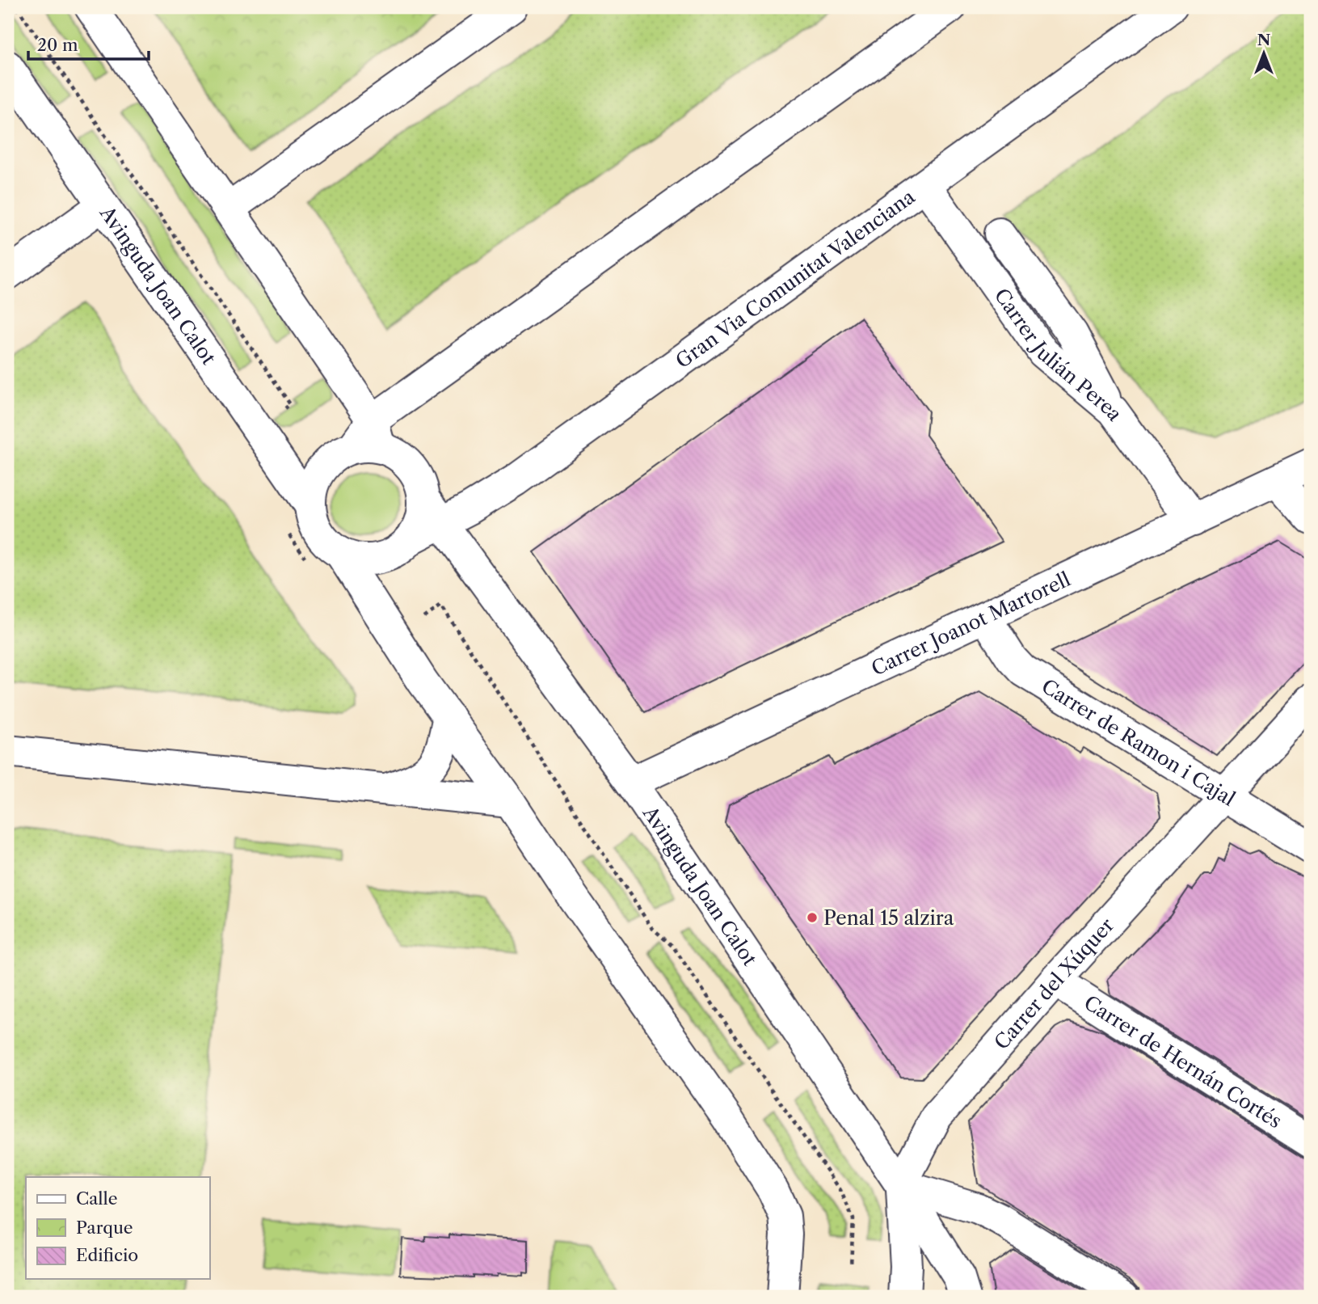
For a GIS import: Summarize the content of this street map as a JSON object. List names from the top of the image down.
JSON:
{
  "streets": {
    "street": [
      "Gran Via Comunitat Valenciana",
      "Avinguda Joan Calot",
      "Carrer Julián Perea",
      "Carrer Joanot Martorell",
      "Carrer de Ramon i Cajal",
      "Carrer del Xúquer",
      "Carrer de Hernán Cortés"
    ]
  },
  "crossings": [
    ["Gran Via Comunitat Valenciana", "Avinguda Joan Calot"],
    ["Gran Via Comunitat Valenciana", "Carrer Julián Perea"],
    ["Avinguda Joan Calot", "Carrer Joanot Martorell"],
    ["Avinguda Joan Calot", "Carrer del Xúquer"],
    ["Carrer Julián Perea", "Carrer Joanot Martorell"],
    ["Carrer Joanot Martorell", "Carrer de Ramon i Cajal"],
    ["Carrer de Ramon i Cajal", "Carrer del Xúquer"],
    ["Carrer del Xúquer", "Carrer de Hernán Cortés"]
  ],
  "places": ["Penal 15 alzira"],
  "legend": ["Calle", "Parque", "Edificio"],
  "scale_bar": "20 m",
  "north": "top"
}
